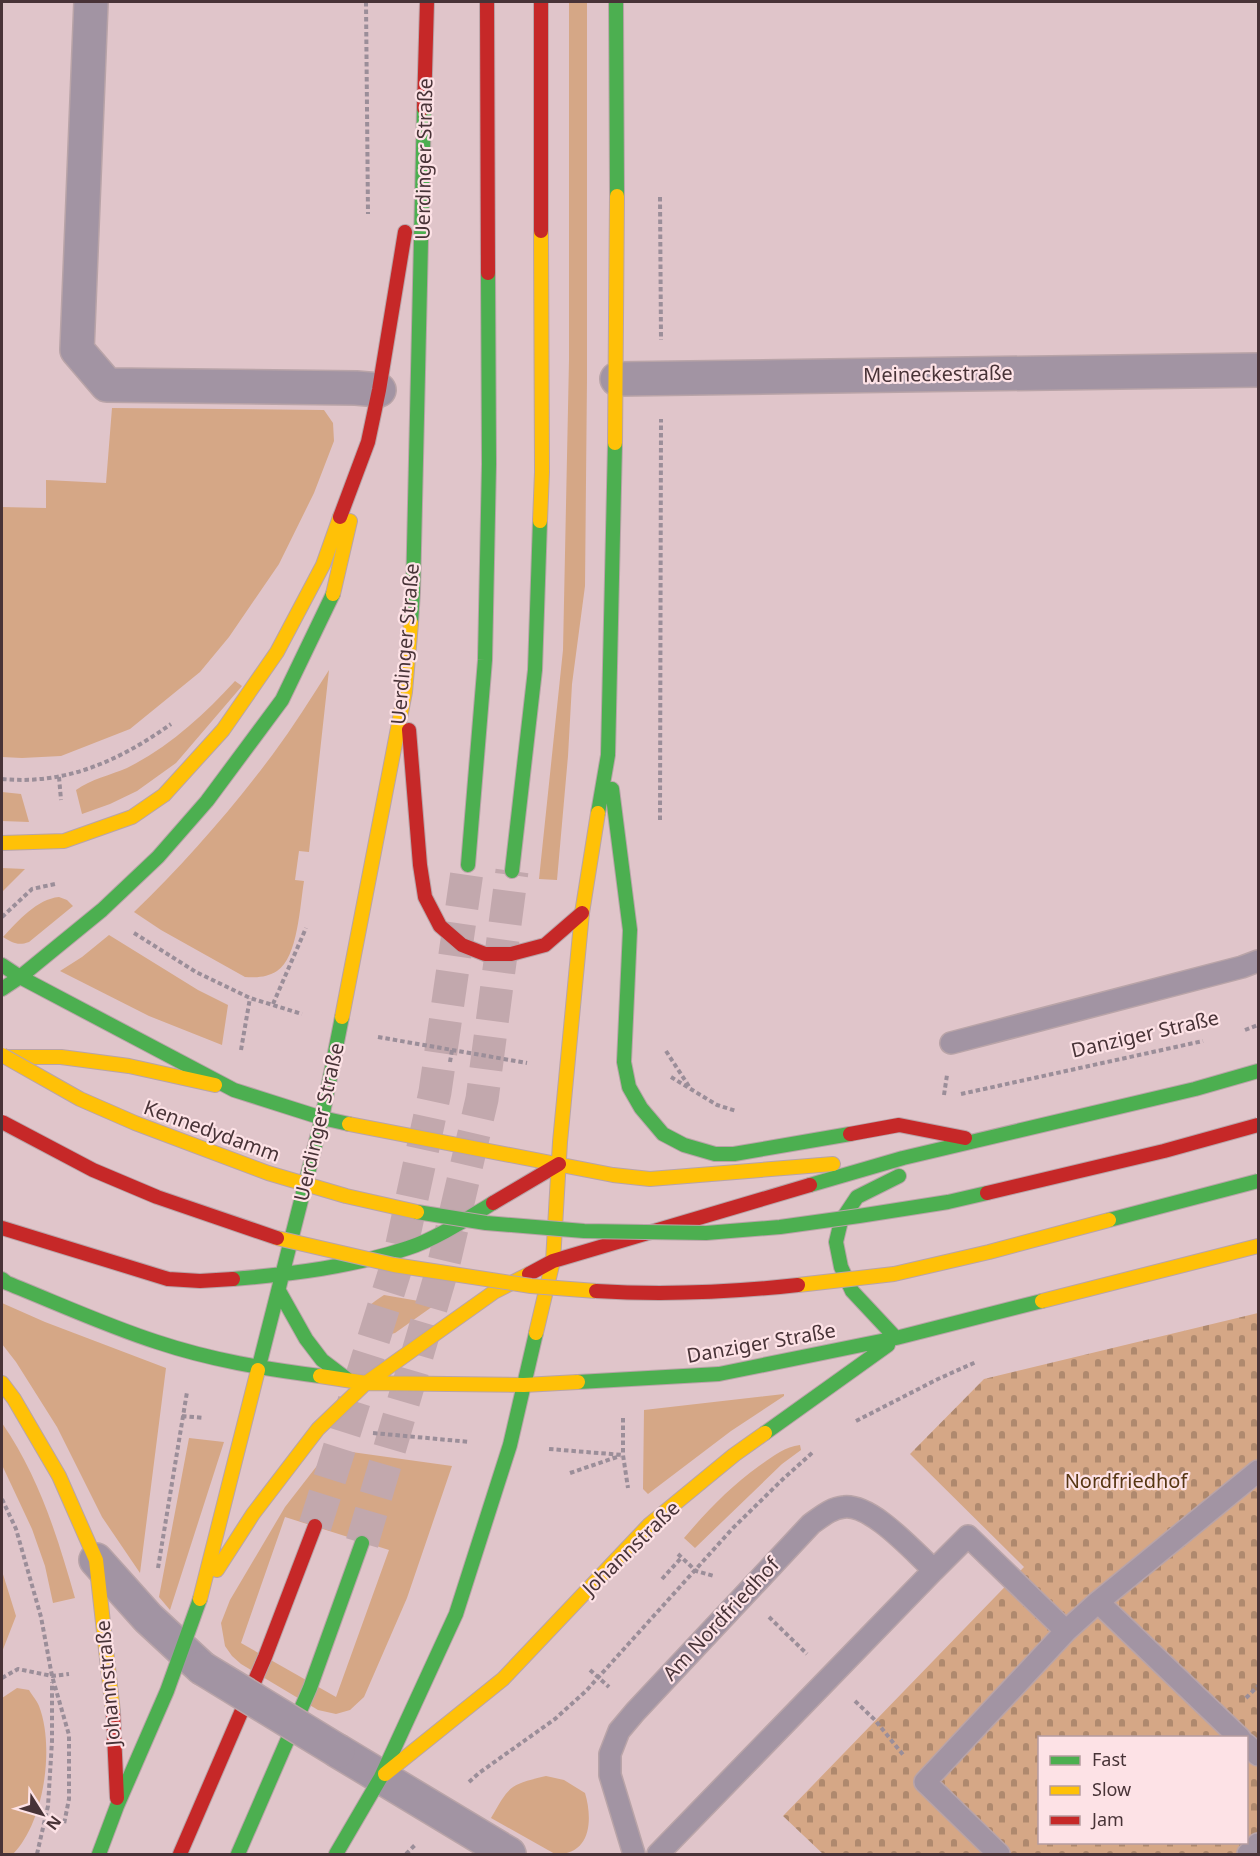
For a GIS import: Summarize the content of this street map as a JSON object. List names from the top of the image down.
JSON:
{
  "streets": {
    "main road": [
      "Uerdinger Straße",
      "Danziger Straße",
      "Kennedydamm",
      "Johannstraße"
    ],
    "street": ["Meineckestraße"],
    "lane": ["Am Nordfriedhof"]
  },
  "crossings": [
    ["Uerdinger Straße", "Johannstraße"],
    ["Danziger Straße", "Johannstraße"]
  ],
  "parks": ["Nordfriedhof"],
  "legend": ["Fast", "Slow", "Jam"],
  "north": "bottom right"
}
